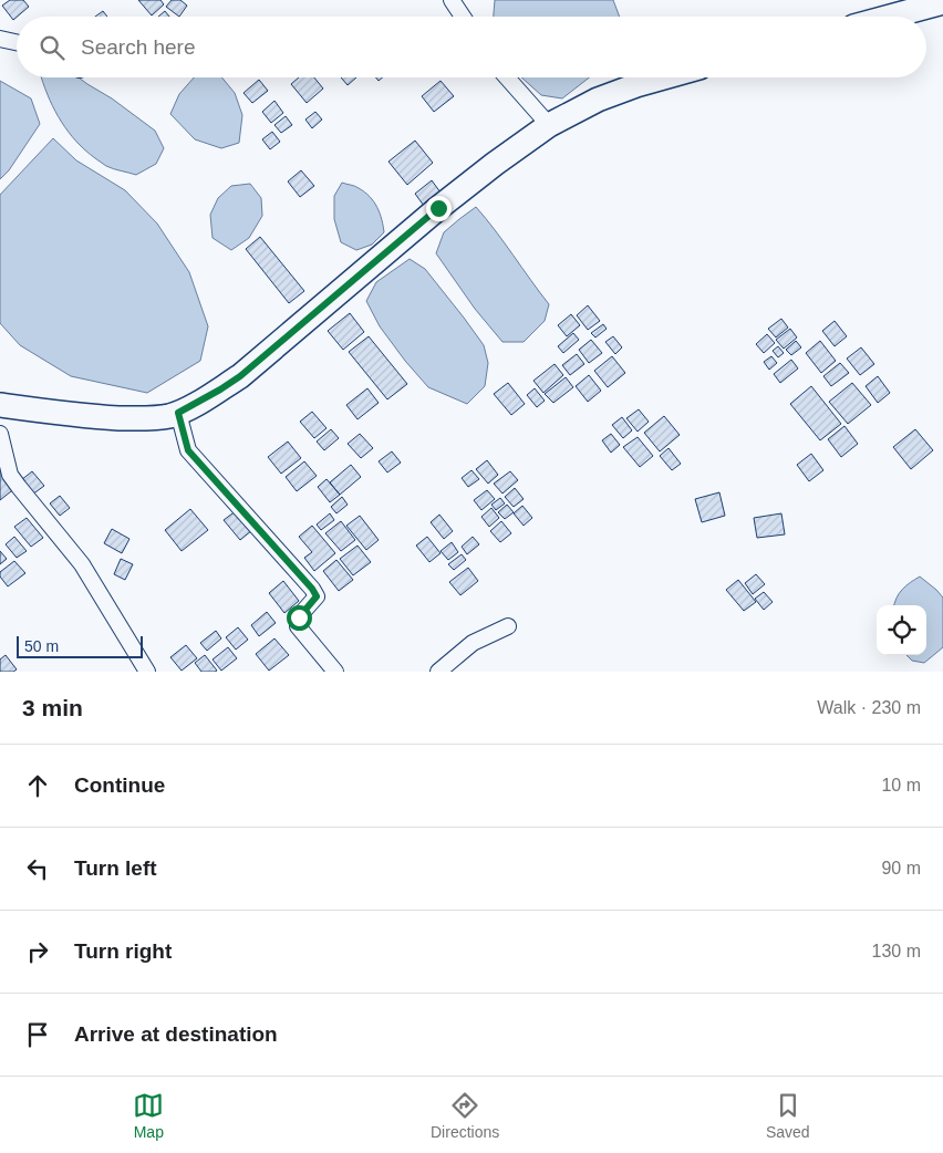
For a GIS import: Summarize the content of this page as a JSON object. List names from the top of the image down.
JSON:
{
  "scale_bar": "50 m",
  "page": {
    "search": "Search here",
    "scale": "50 m",
    "heading": ["3 min", "Walk · 230 m"],
    "list": [
      ["Continue", "10 m"],
      ["Turn left", "90 m"],
      ["Turn right", "130 m"],
      "Arrive at destination"
    ],
    "nav": ["Map", "Directions", "Saved"]
  }
}
